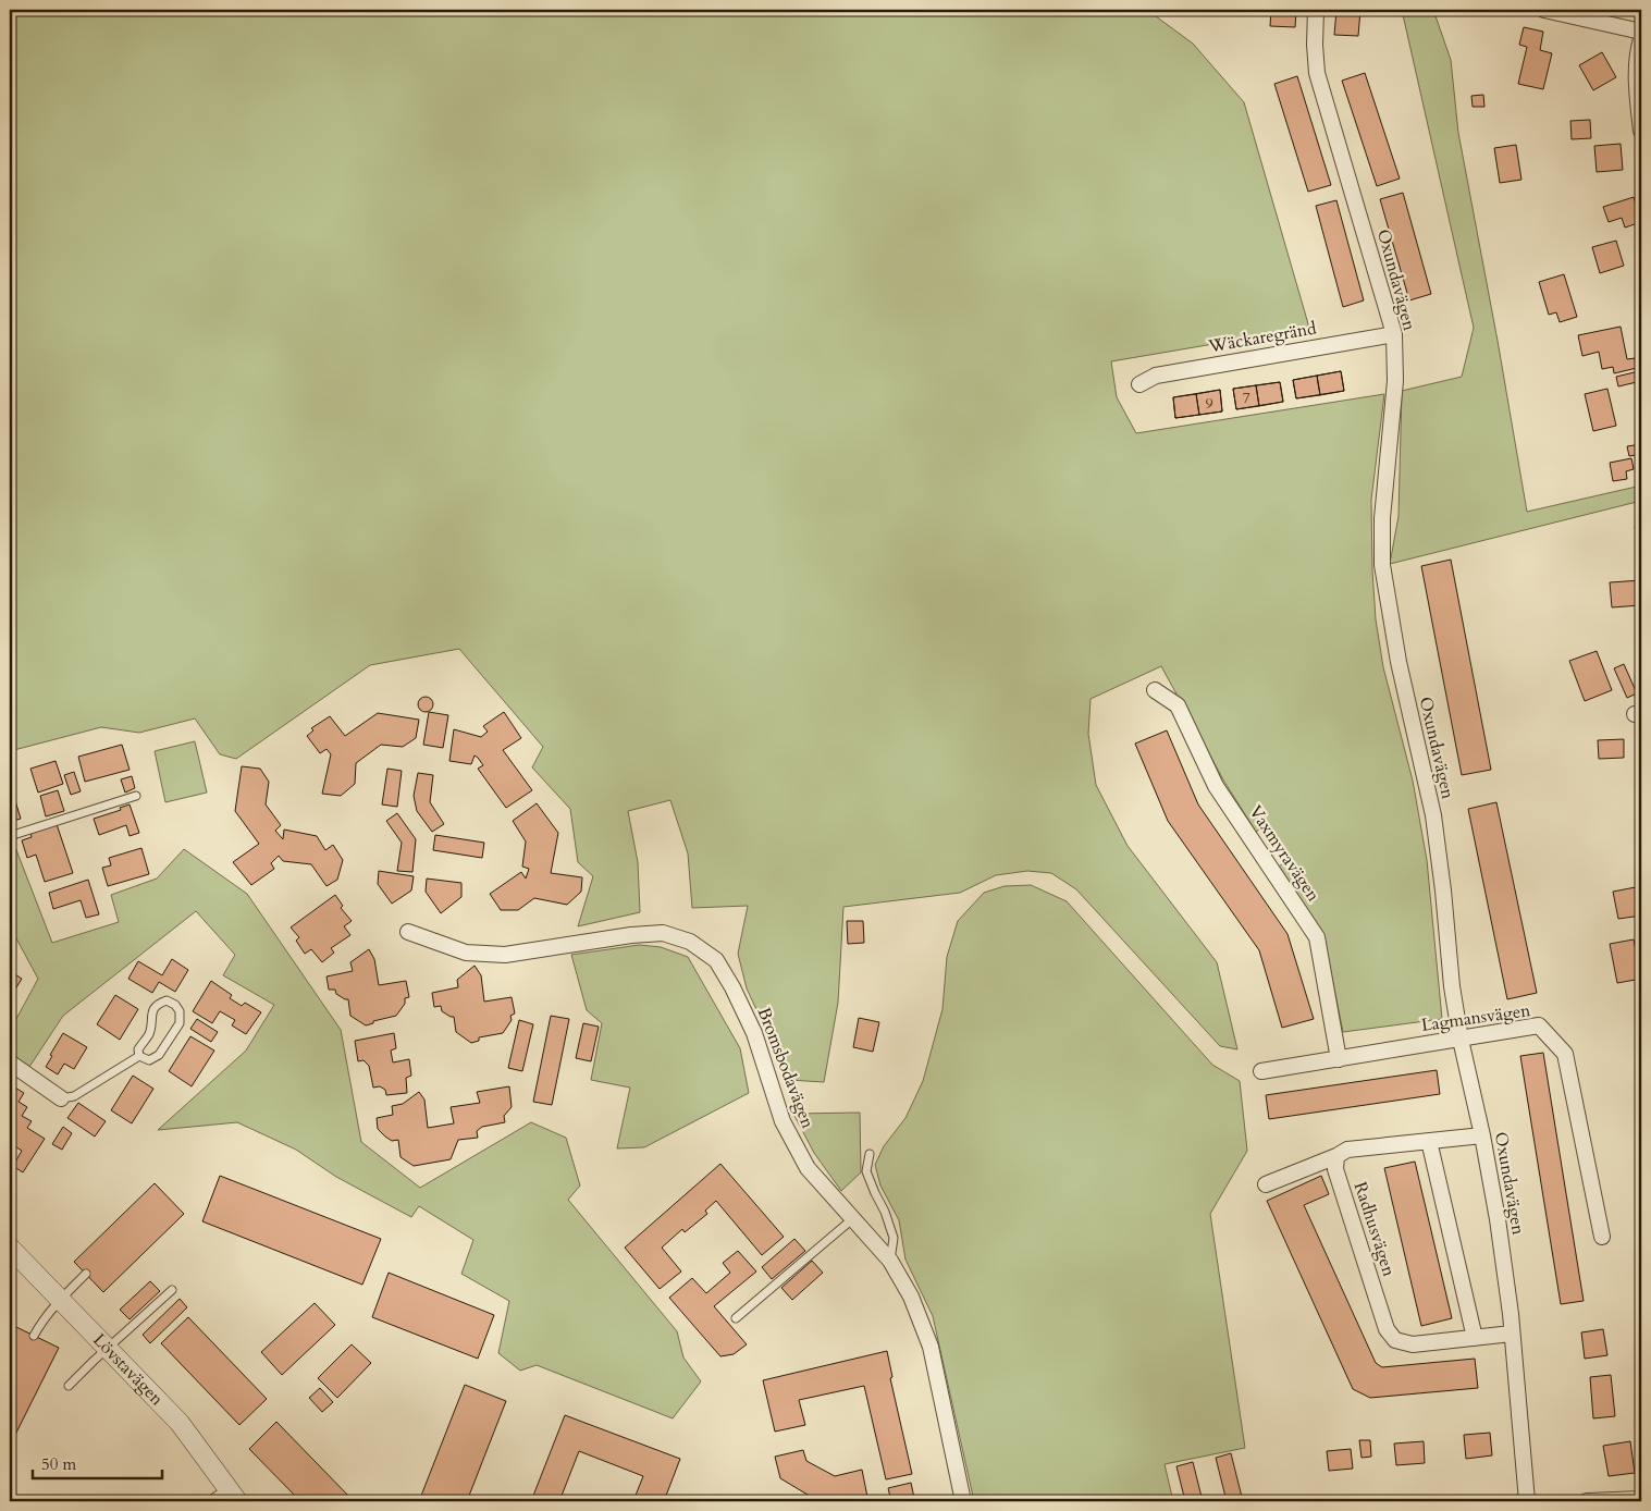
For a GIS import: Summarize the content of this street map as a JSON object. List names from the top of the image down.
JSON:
{
  "streets": {
    "street": [
      "Oxundavägen",
      "Wäckaregränd",
      "Vaxmyravägen",
      "Lagmansvägen",
      "Bromsbodavägen",
      "Radhusvägen",
      "Lövstavägen"
    ]
  },
  "crossings": [
    ["Oxundavägen", "Wäckaregränd"],
    ["Oxundavägen", "Lagmansvägen"],
    ["Oxundavägen", "Radhusvägen"],
    ["Vaxmyravägen", "Lagmansvägen"]
  ],
  "house_numbers": ["7", "9"],
  "scale_bar": "50 m"
}
